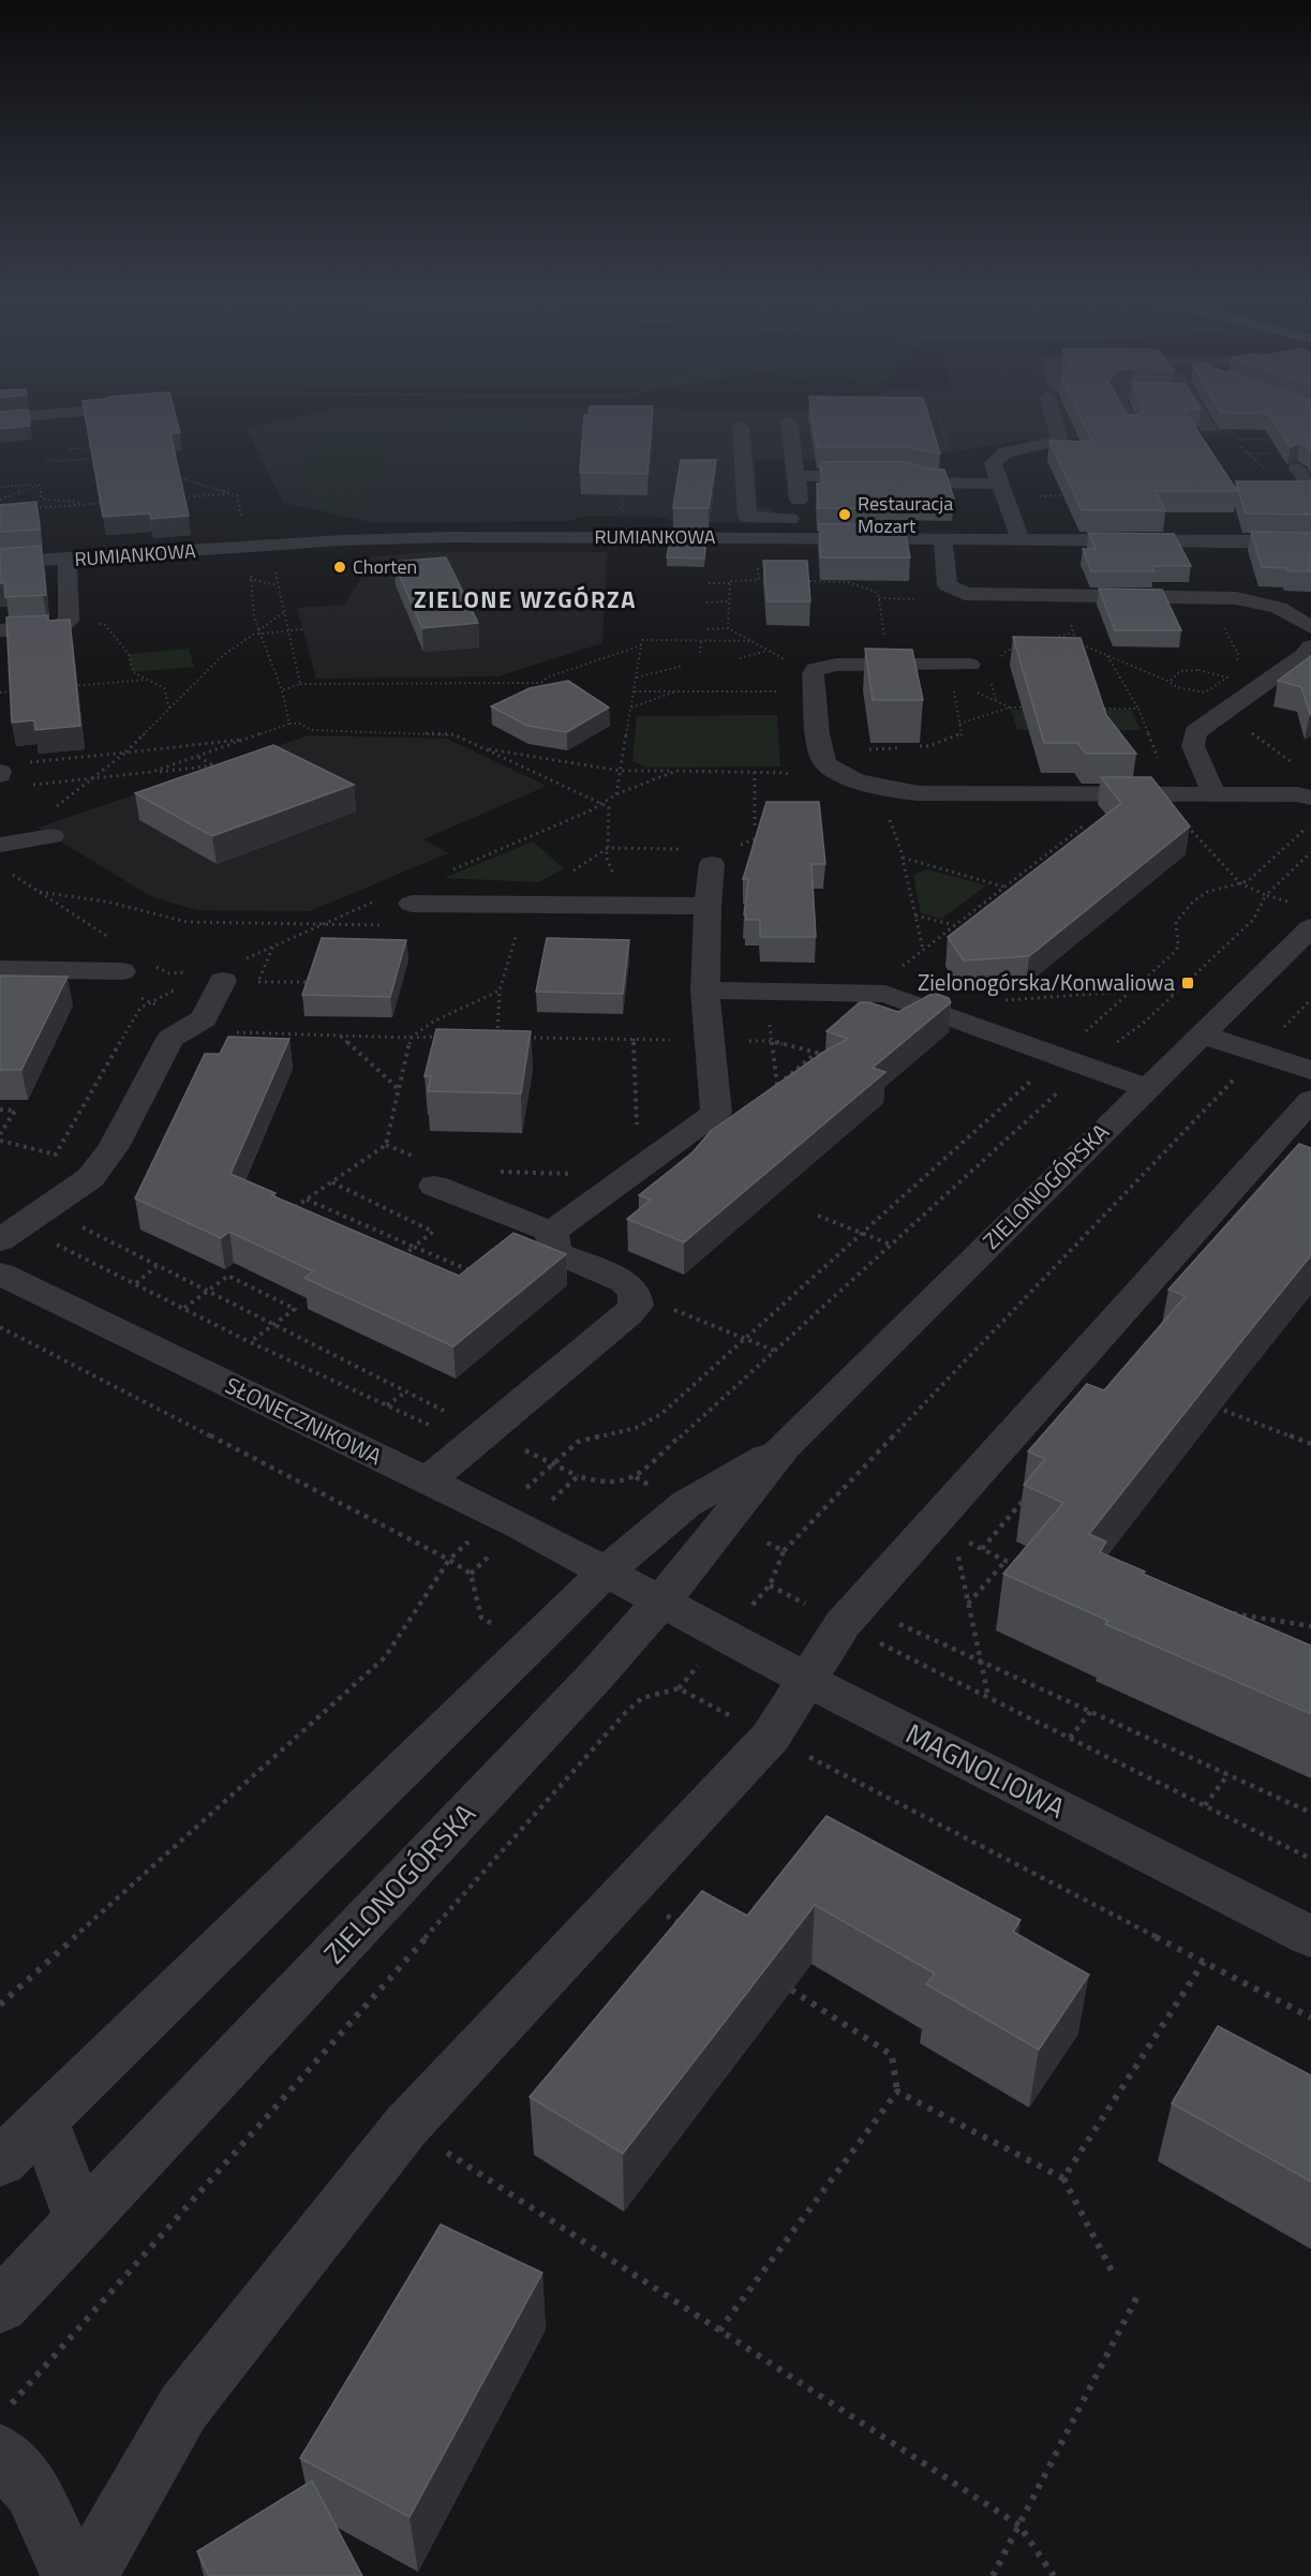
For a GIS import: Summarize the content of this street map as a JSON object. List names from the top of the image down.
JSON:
{
  "streets": {
    "street": [
      "RUMIANKOWA",
      "ZIELONOGÓRSKA",
      "SŁONECZNIKOWA",
      "MAGNOLIOWA"
    ]
  },
  "crossings": [
    ["ZIELONOGÓRSKA", "SŁONECZNIKOWA"],
    ["ZIELONOGÓRSKA", "MAGNOLIOWA"],
    ["SŁONECZNIKOWA", "MAGNOLIOWA"]
  ],
  "districts": ["ZIELONE WZGÓRZA"],
  "places": {
    "other": ["Restauracja Mozart", "Chorten"],
    "transit": ["Zielonogórska/Konwaliowa"]
  }
}
